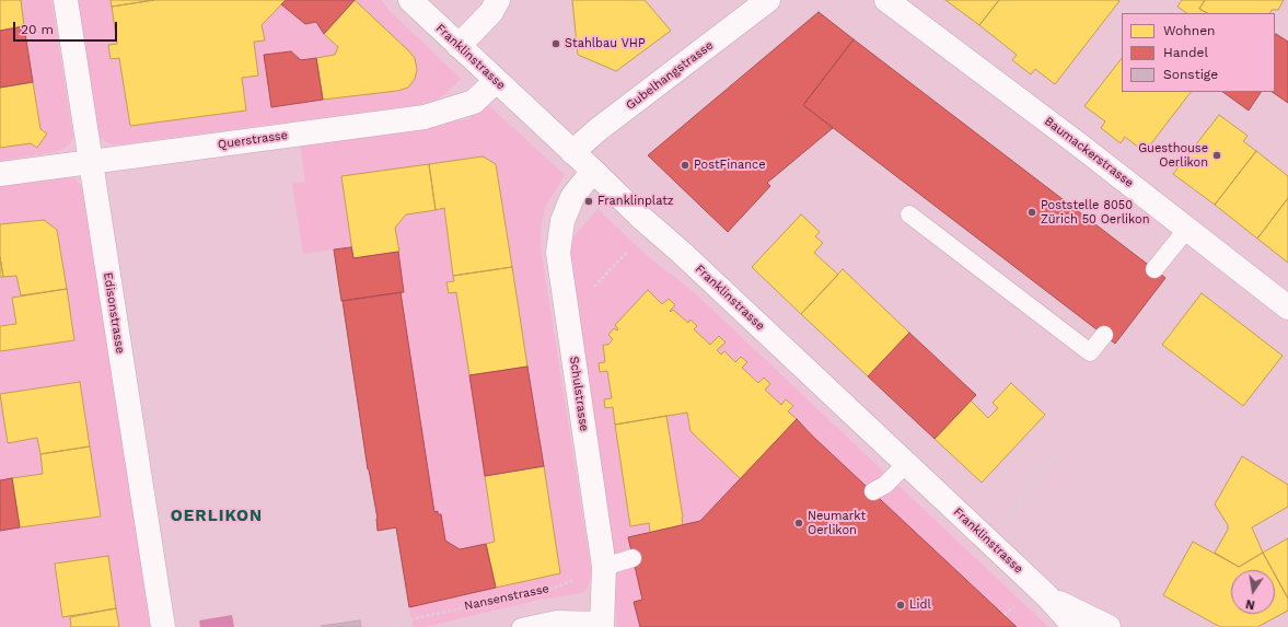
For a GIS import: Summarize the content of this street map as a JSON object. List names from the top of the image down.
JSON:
{
  "streets": {
    "street": [
      "Franklinstrasse",
      "Gubelhangstrasse",
      "Querstrasse",
      "Baumackerstrasse",
      "Edisonstrasse",
      "Schulstrasse"
    ],
    "path": ["Nansenstrasse"]
  },
  "crossings": [
    ["Franklinstrasse", "Gubelhangstrasse"],
    ["Franklinstrasse", "Querstrasse"],
    ["Franklinstrasse", "Schulstrasse"],
    ["Querstrasse", "Edisonstrasse"]
  ],
  "districts": ["OERLIKON"],
  "places": [
    "Stahlbau VHP",
    "Guesthouse Oerlikon",
    "PostFinance",
    "Franklinplatz",
    "Poststelle 8050 Zürich 50 Oerlikon",
    "Neumarkt Oerlikon",
    "Lidl"
  ],
  "legend": ["Wohnen", "Handel", "Sonstige"],
  "scale_bar": "20 m",
  "north": "bottom"
}
